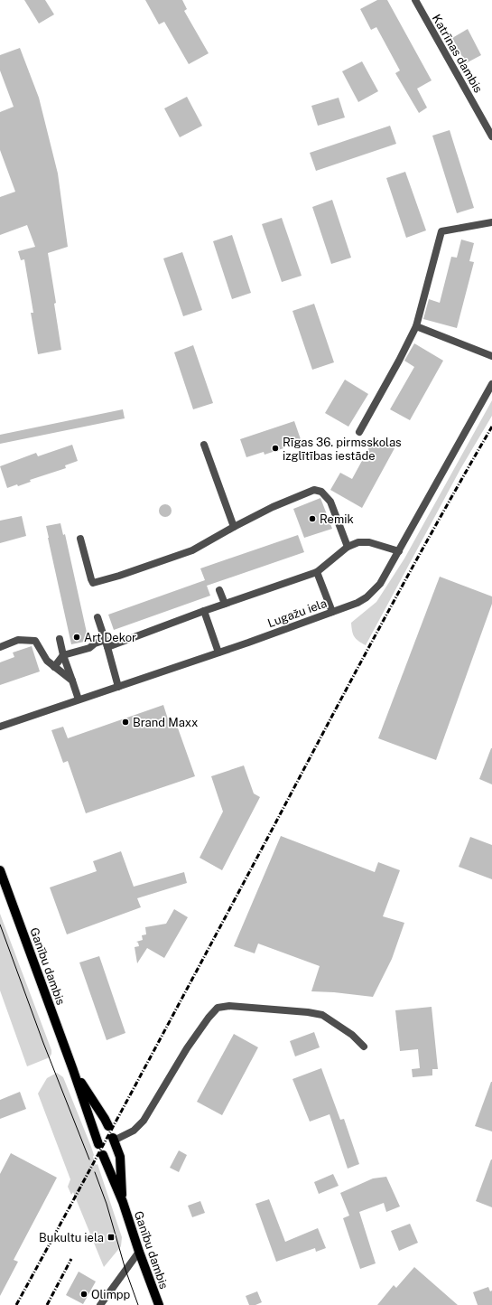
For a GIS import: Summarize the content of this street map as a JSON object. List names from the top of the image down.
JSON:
{
  "streets": {
    "main road": ["Ganību dambis"],
    "street": ["Katrīnas dambis", "Lugažu iela"]
  },
  "places": {
    "other": [
      "Rīgas 36. pirmsskolas izglītības iestāde",
      "Remik",
      "Art Dekor",
      "Brand Maxx",
      "Olimpp"
    ],
    "transit": ["Bukultu iela"]
  }
}
